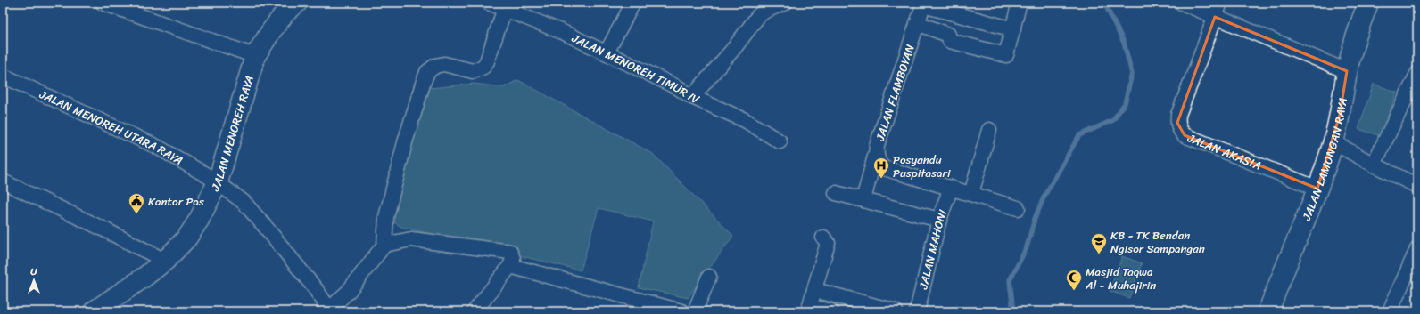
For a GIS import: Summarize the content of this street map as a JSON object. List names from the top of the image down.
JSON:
{
  "streets": {
    "main road": ["JALAN MENOREH RAYA", "JALAN LAMONGAN RAYA"],
    "street": [
      "JALAN MENOREH TIMUR IV",
      "JALAN FLAMBOYAN",
      "JALAN MENOREH UTARA RAYA",
      "JALAN AKASIA",
      "JALAN MAHONI"
    ]
  },
  "crossings": [
    ["JALAN FLAMBOYAN", "JALAN MAHONI"],
    ["JALAN MENOREH UTARA RAYA", "JALAN MENOREH RAYA"],
    ["JALAN AKASIA", "JALAN LAMONGAN RAYA"]
  ],
  "places": {
    "hospital": ["Posyandu Puspitasari"],
    "public building": ["Kantor Pos"],
    "school or university": ["KB - TK Bendan Ngisor Sampangan"],
    "mosque": ["Masjid Taqwa Al - Muhajirin"]
  },
  "north": "top"
}
